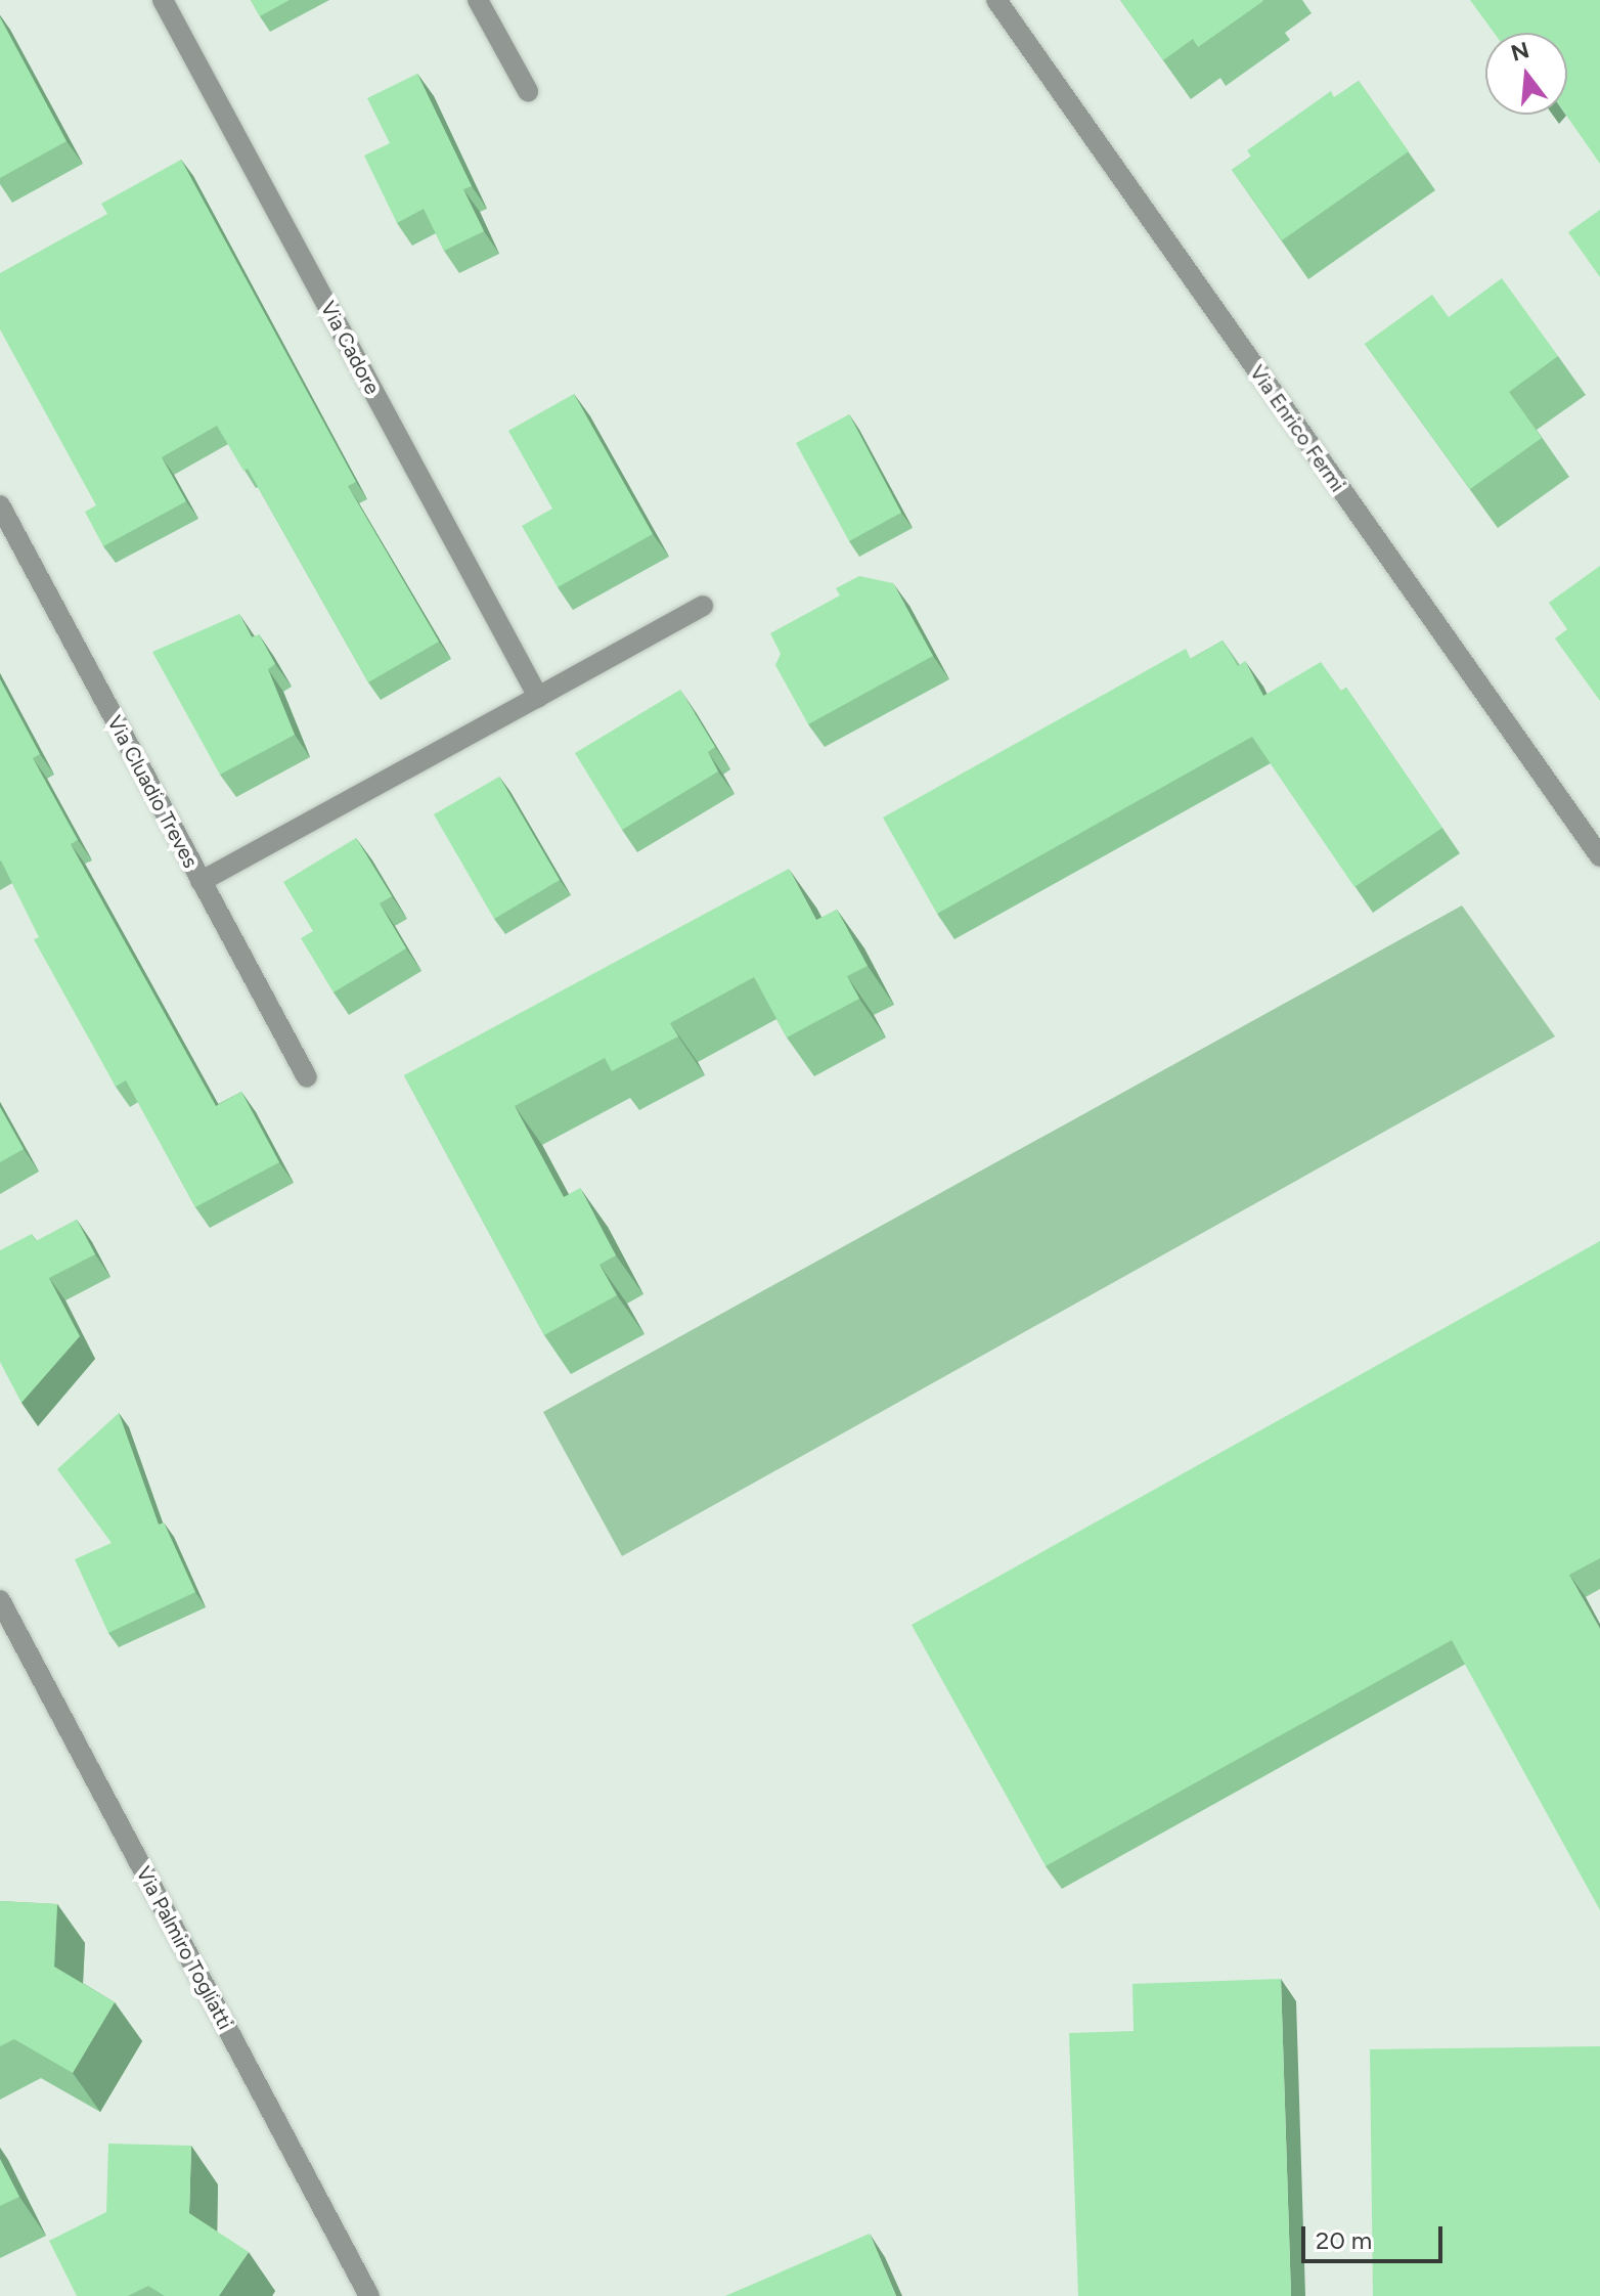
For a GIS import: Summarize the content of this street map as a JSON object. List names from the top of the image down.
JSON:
{
  "streets": {
    "street": [
      "Via Cadore",
      "Via Enrico Fermi",
      "Via Cluadio Treves",
      "Via Palmiro Togliatti"
    ]
  },
  "scale_bar": "20 m",
  "north": "top"
}
